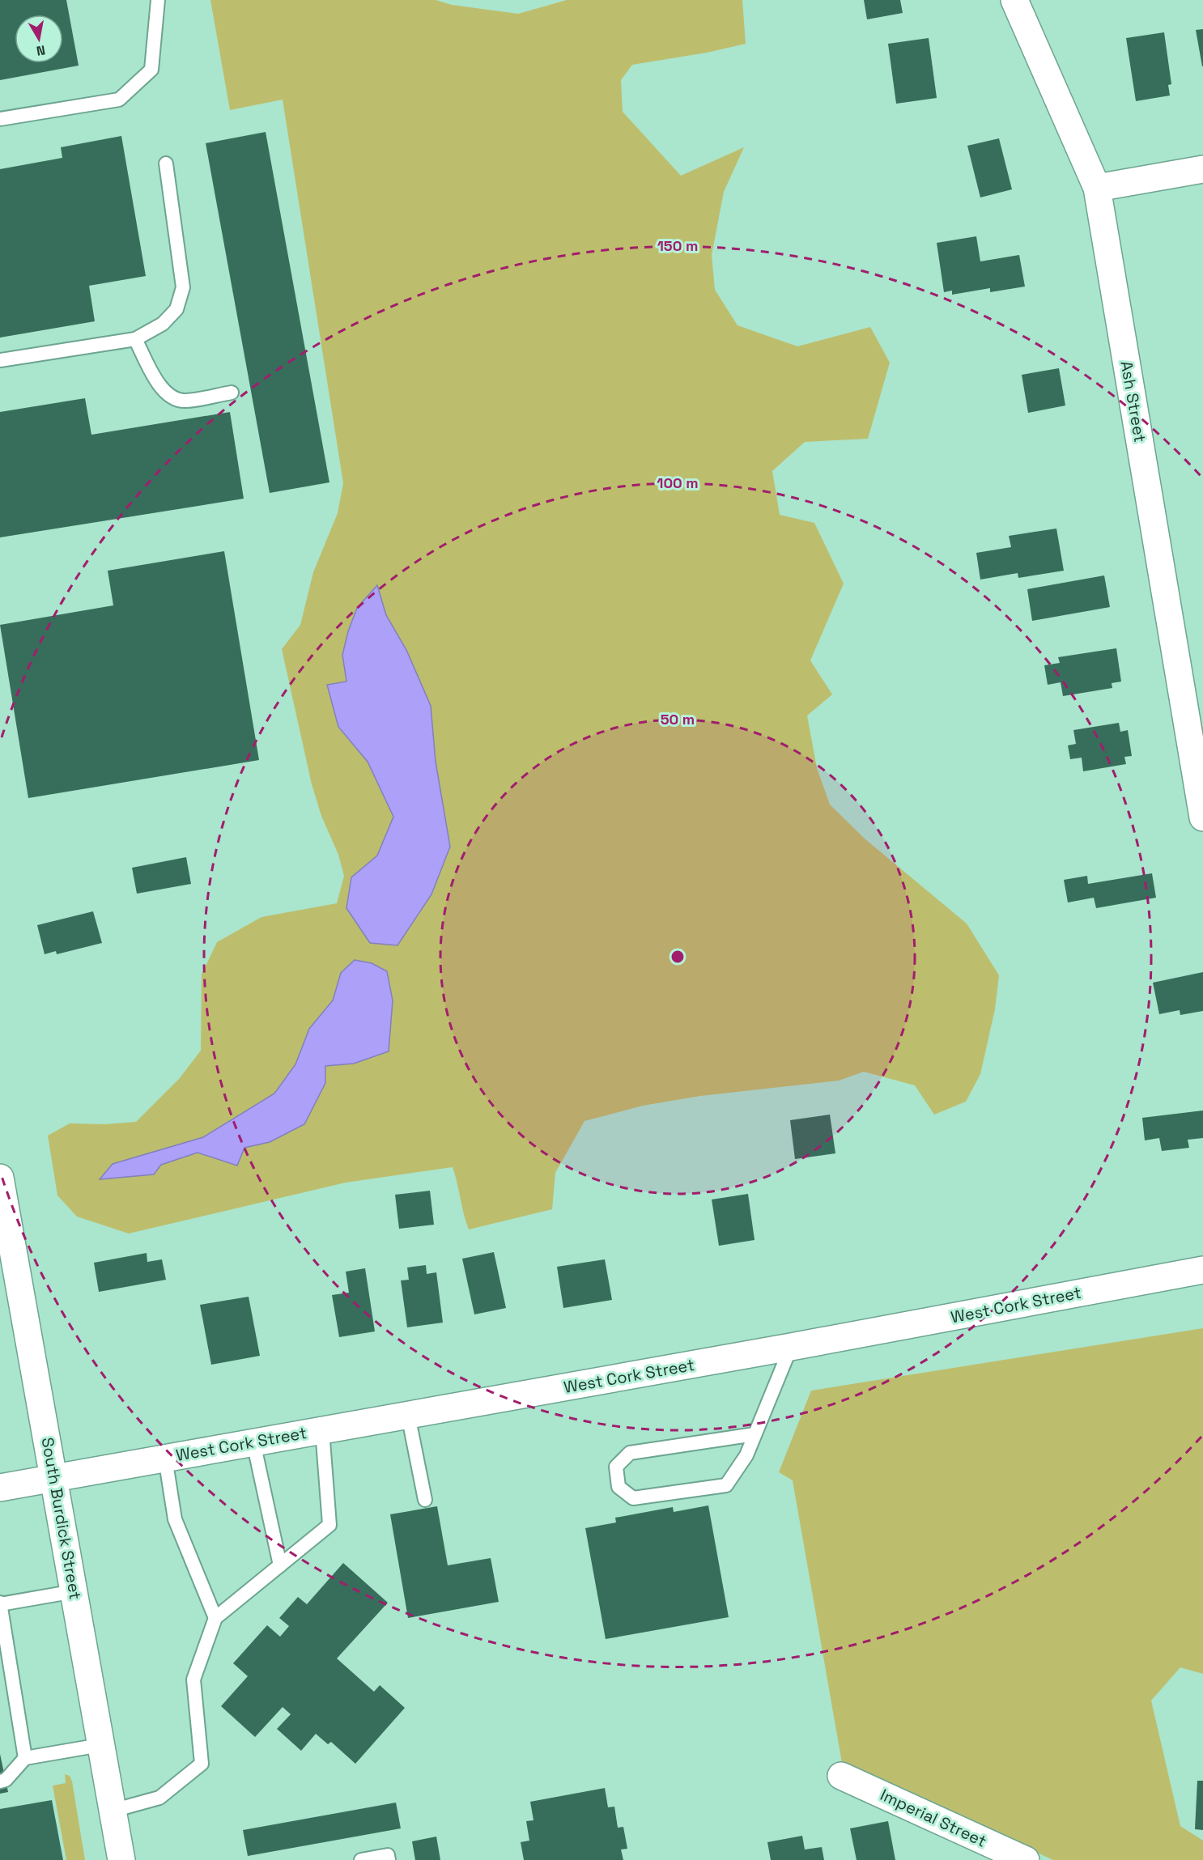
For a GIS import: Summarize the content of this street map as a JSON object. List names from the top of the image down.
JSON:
{
  "streets": {
    "street": [
      "Ash Street",
      "West Cork Street",
      "South Burdick Street",
      "Imperial Street"
    ]
  },
  "crossings": [
    ["West Cork Street", "South Burdick Street"]
  ],
  "north": "bottom",
  "rings": ["150 m", "100 m", "50 m"]
}
